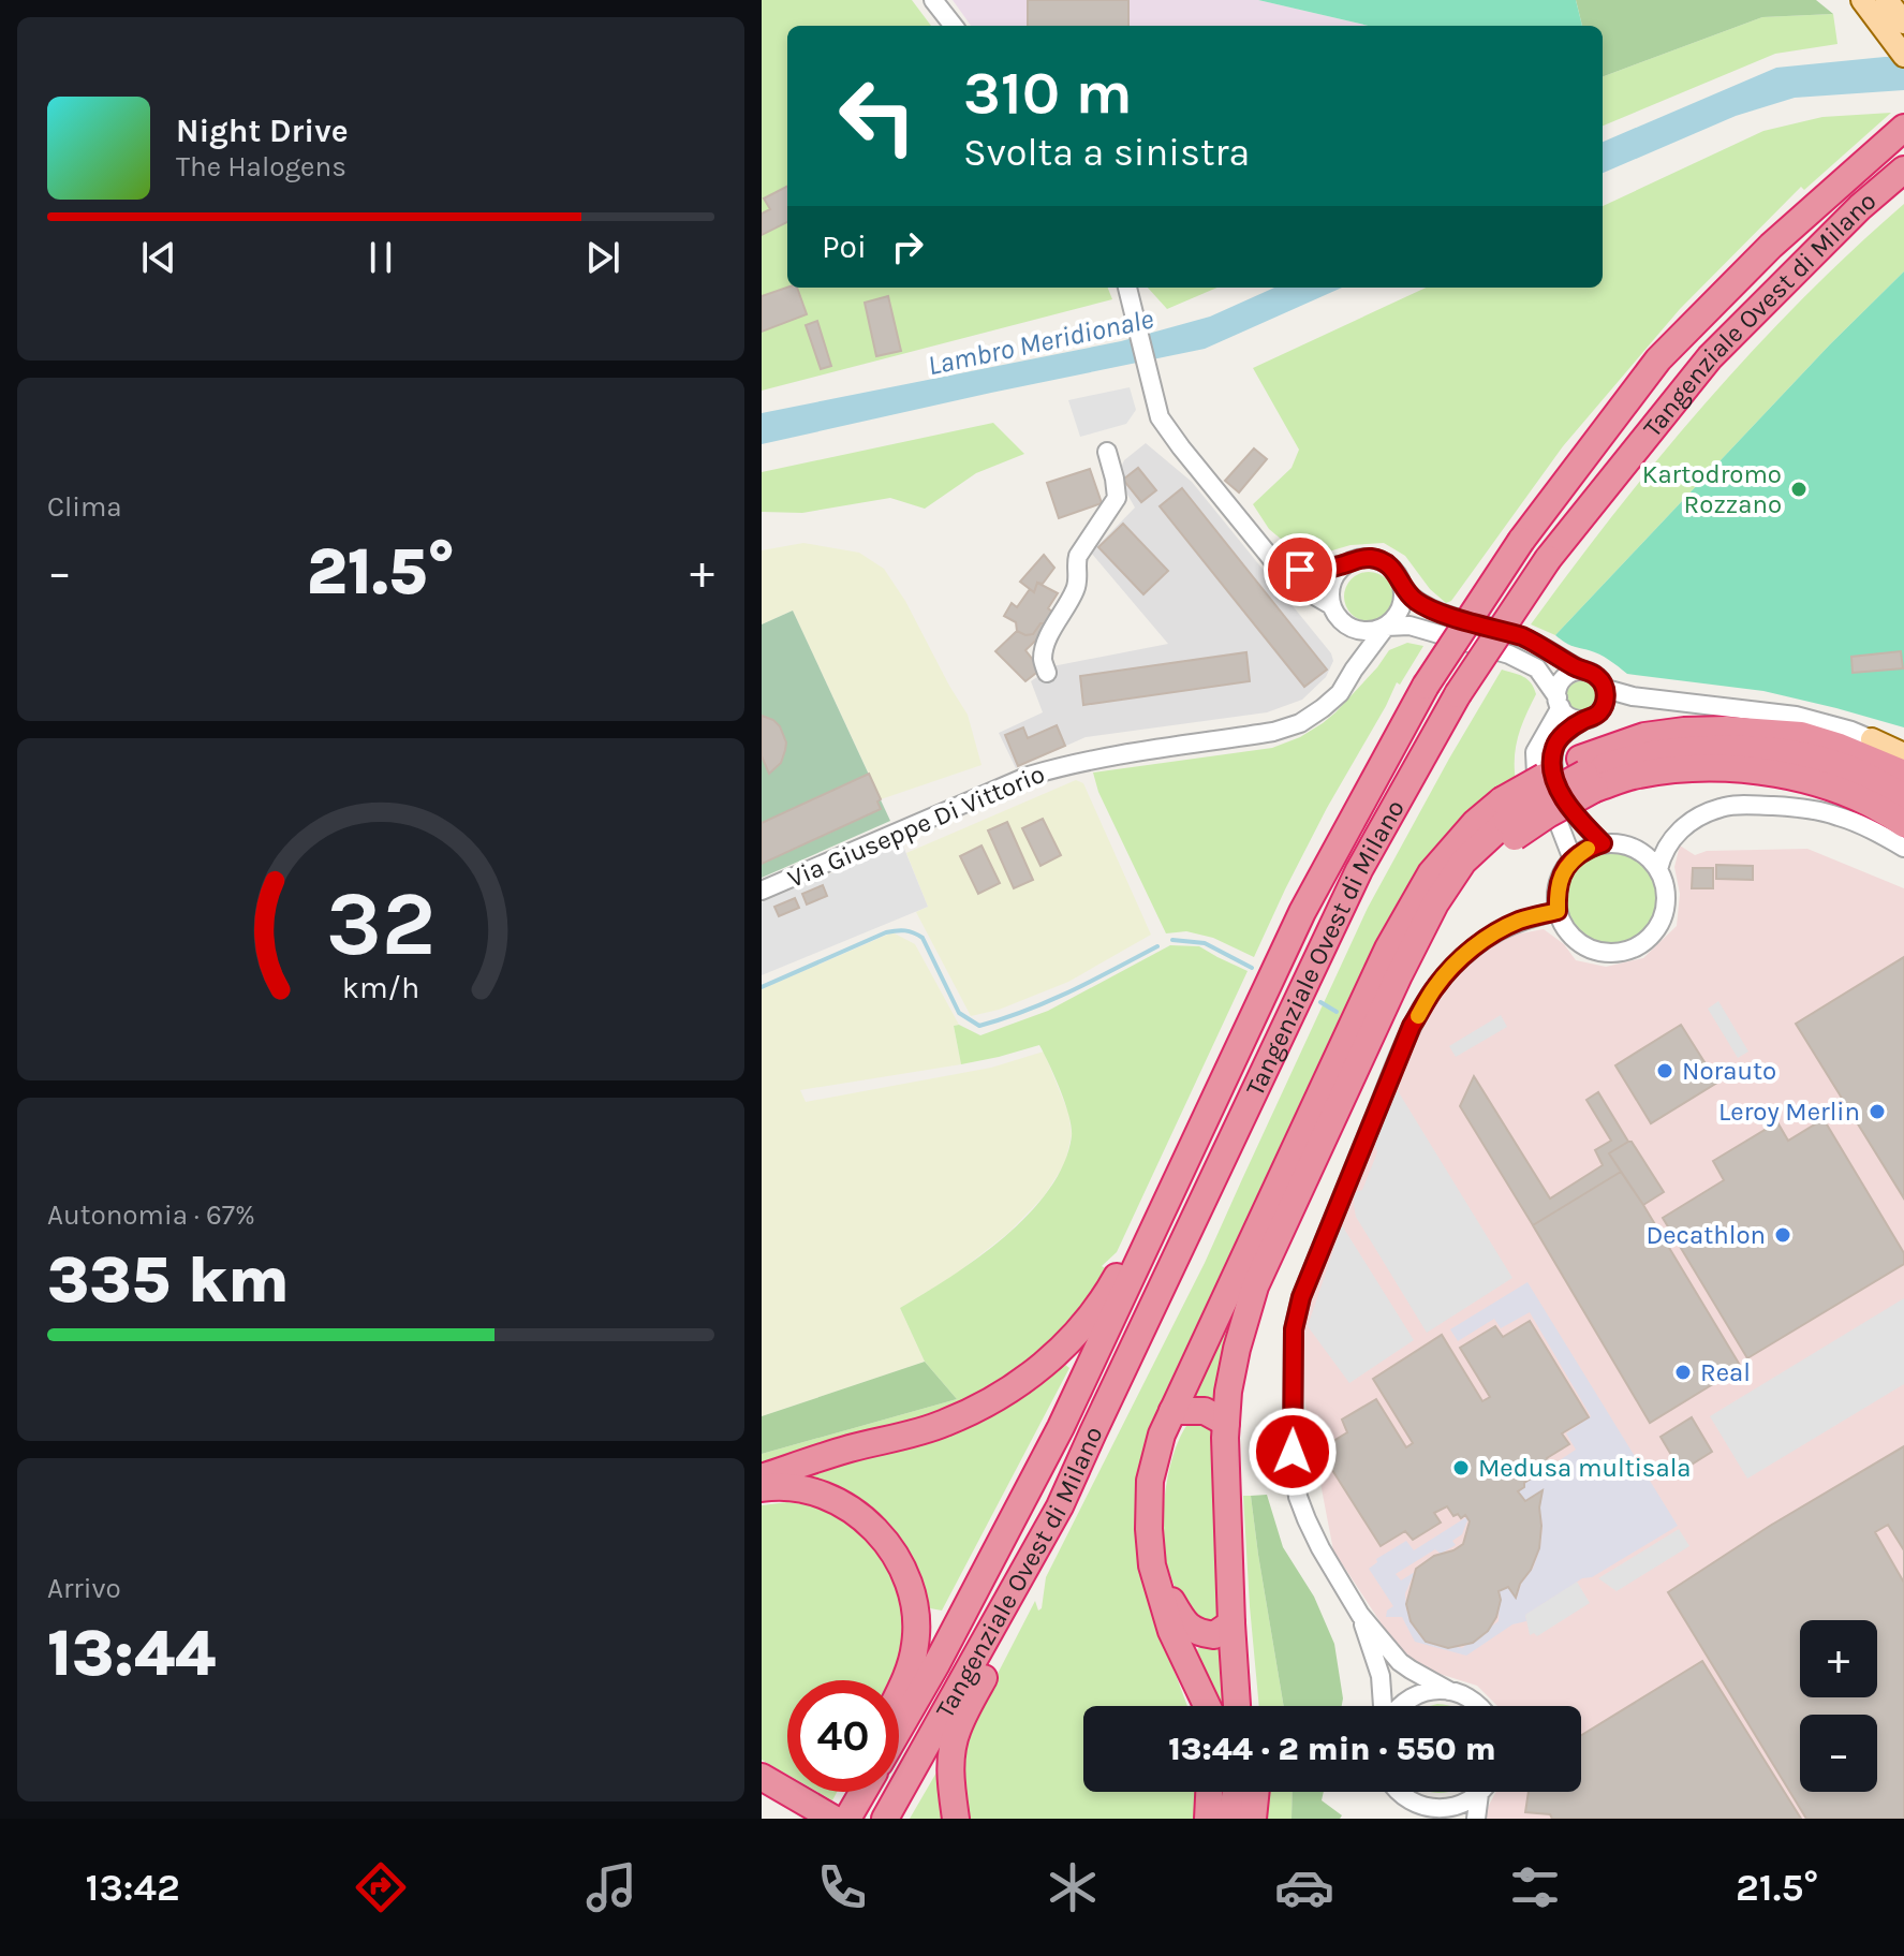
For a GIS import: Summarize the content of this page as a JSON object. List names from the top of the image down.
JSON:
{
  "streets": {
    "highway": ["Tangenziale Ovest di Milano"],
    "street": ["Via Giuseppe Di Vittorio"]
  },
  "water": ["Lambro Meridionale"],
  "places": [
    "Kartodromo Rozzano",
    "Norauto",
    "Leroy Merlin",
    "Decathlon",
    "Real",
    "Medusa multisala"
  ],
  "page": {
    "turn": ["310 m", "Svolta a sinistra"],
    "song": ["Night Drive", "The Halogens"],
    "then": "Poi",
    "tile": [
      "Clima",
      ["Autonomia · 67%", "335 km"],
      ["Arrivo", "13:44"]
    ],
    "heat": ["−", "21.5°", "+"],
    "map_buttons": ["+", "−"],
    "limit": "40",
    "trip": "13:44 · 2 min · 550 m",
    "tabs": ["13:42", "21.5°"],
    "gauge": ["32", "km/h"]
  }
}
